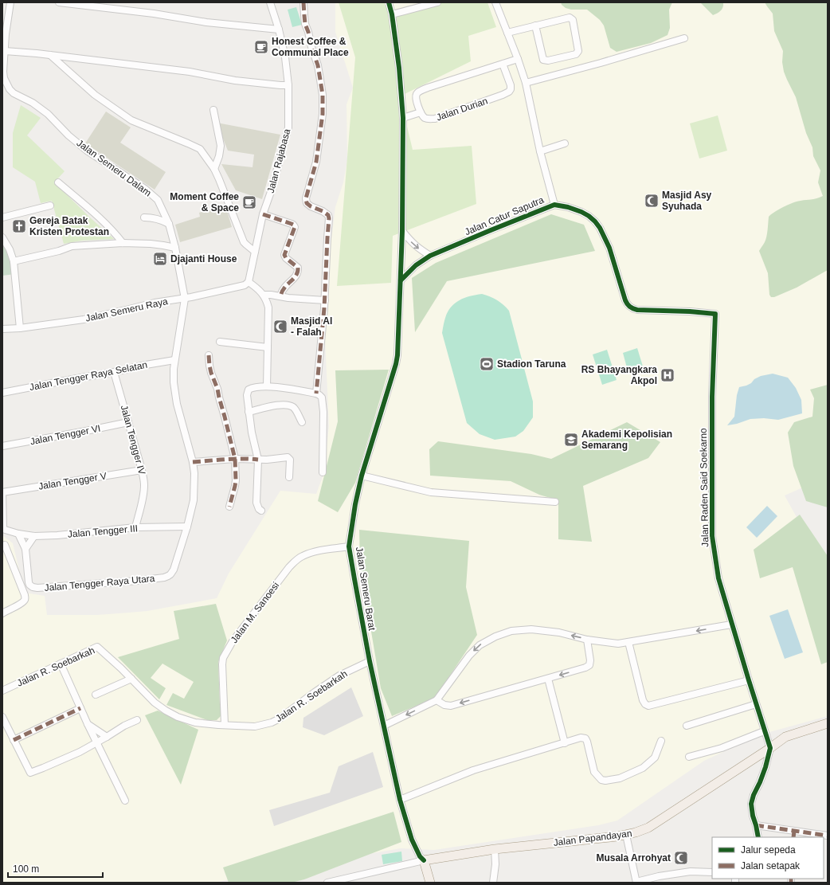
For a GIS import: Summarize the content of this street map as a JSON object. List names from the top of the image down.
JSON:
{
  "streets": {
    "main road": ["Jalan Papandayan"],
    "street": [
      "Jalan Durian",
      "Jalan Rajabasa",
      "Jalan Semeru Dalam",
      "Jalan Catur Saputra",
      "Jalan Semeru Raya",
      "Jalan Tengger Raya Selatan",
      "Jalan Tengger VI",
      "Jalan Tengger IV",
      "Jalan Tengger V",
      "Jalan Raden Said Soekarno",
      "Jalan Tengger III",
      "Jalan Tengger Raya Utara",
      "Jalan Semeru Barat",
      "Jalan M. Sanoesi",
      "Jalan R. Soebarkah"
    ]
  },
  "crossings": [
    ["Jalan Rajabasa", "Jalan Semeru Raya"],
    ["Jalan Semeru Dalam", "Jalan Semeru Raya"],
    ["Jalan Semeru Dalam", "Jalan Tengger Raya Utara"],
    ["Jalan Catur Saputra", "Jalan Raden Said Soekarno"],
    ["Jalan Catur Saputra", "Jalan Semeru Barat"],
    ["Jalan Semeru Raya", "Jalan Tengger Raya Utara"],
    ["Jalan Tengger Raya Selatan", "Jalan Tengger IV"],
    ["Jalan Tengger Raya Selatan", "Jalan Tengger Raya Utara"],
    ["Jalan Tengger VI", "Jalan Tengger IV"],
    ["Jalan Tengger IV", "Jalan Tengger V"],
    ["Jalan Tengger IV", "Jalan Tengger III"],
    ["Jalan Raden Said Soekarno", "Jalan Papandayan"],
    ["Jalan Tengger III", "Jalan Tengger Raya Utara"],
    ["Jalan Semeru Barat", "Jalan M. Sanoesi"],
    ["Jalan Semeru Barat", "Jalan R. Soebarkah"],
    ["Jalan Semeru Barat", "Jalan Papandayan"],
    ["Jalan M. Sanoesi", "Jalan R. Soebarkah"]
  ],
  "places": {
    "cafe": ["Honest Coffee & Communal Place", "Moment Coffee & Space"],
    "mosque": ["Masjid Asy Syuhada", "Masjid Al - Falah", "Musala Arrohyat"],
    "church": ["Gereja Batak Kristen Protestan"],
    "hotel": ["Djajanti House"],
    "sports": ["Stadion Taruna"],
    "hospital": ["RS Bhayangkara Akpol"],
    "school or university": ["Akademi Kepolisian Semarang"]
  },
  "legend": ["Jalur sepeda", "Jalan setapak"],
  "scale_bar": "100 m"
}
